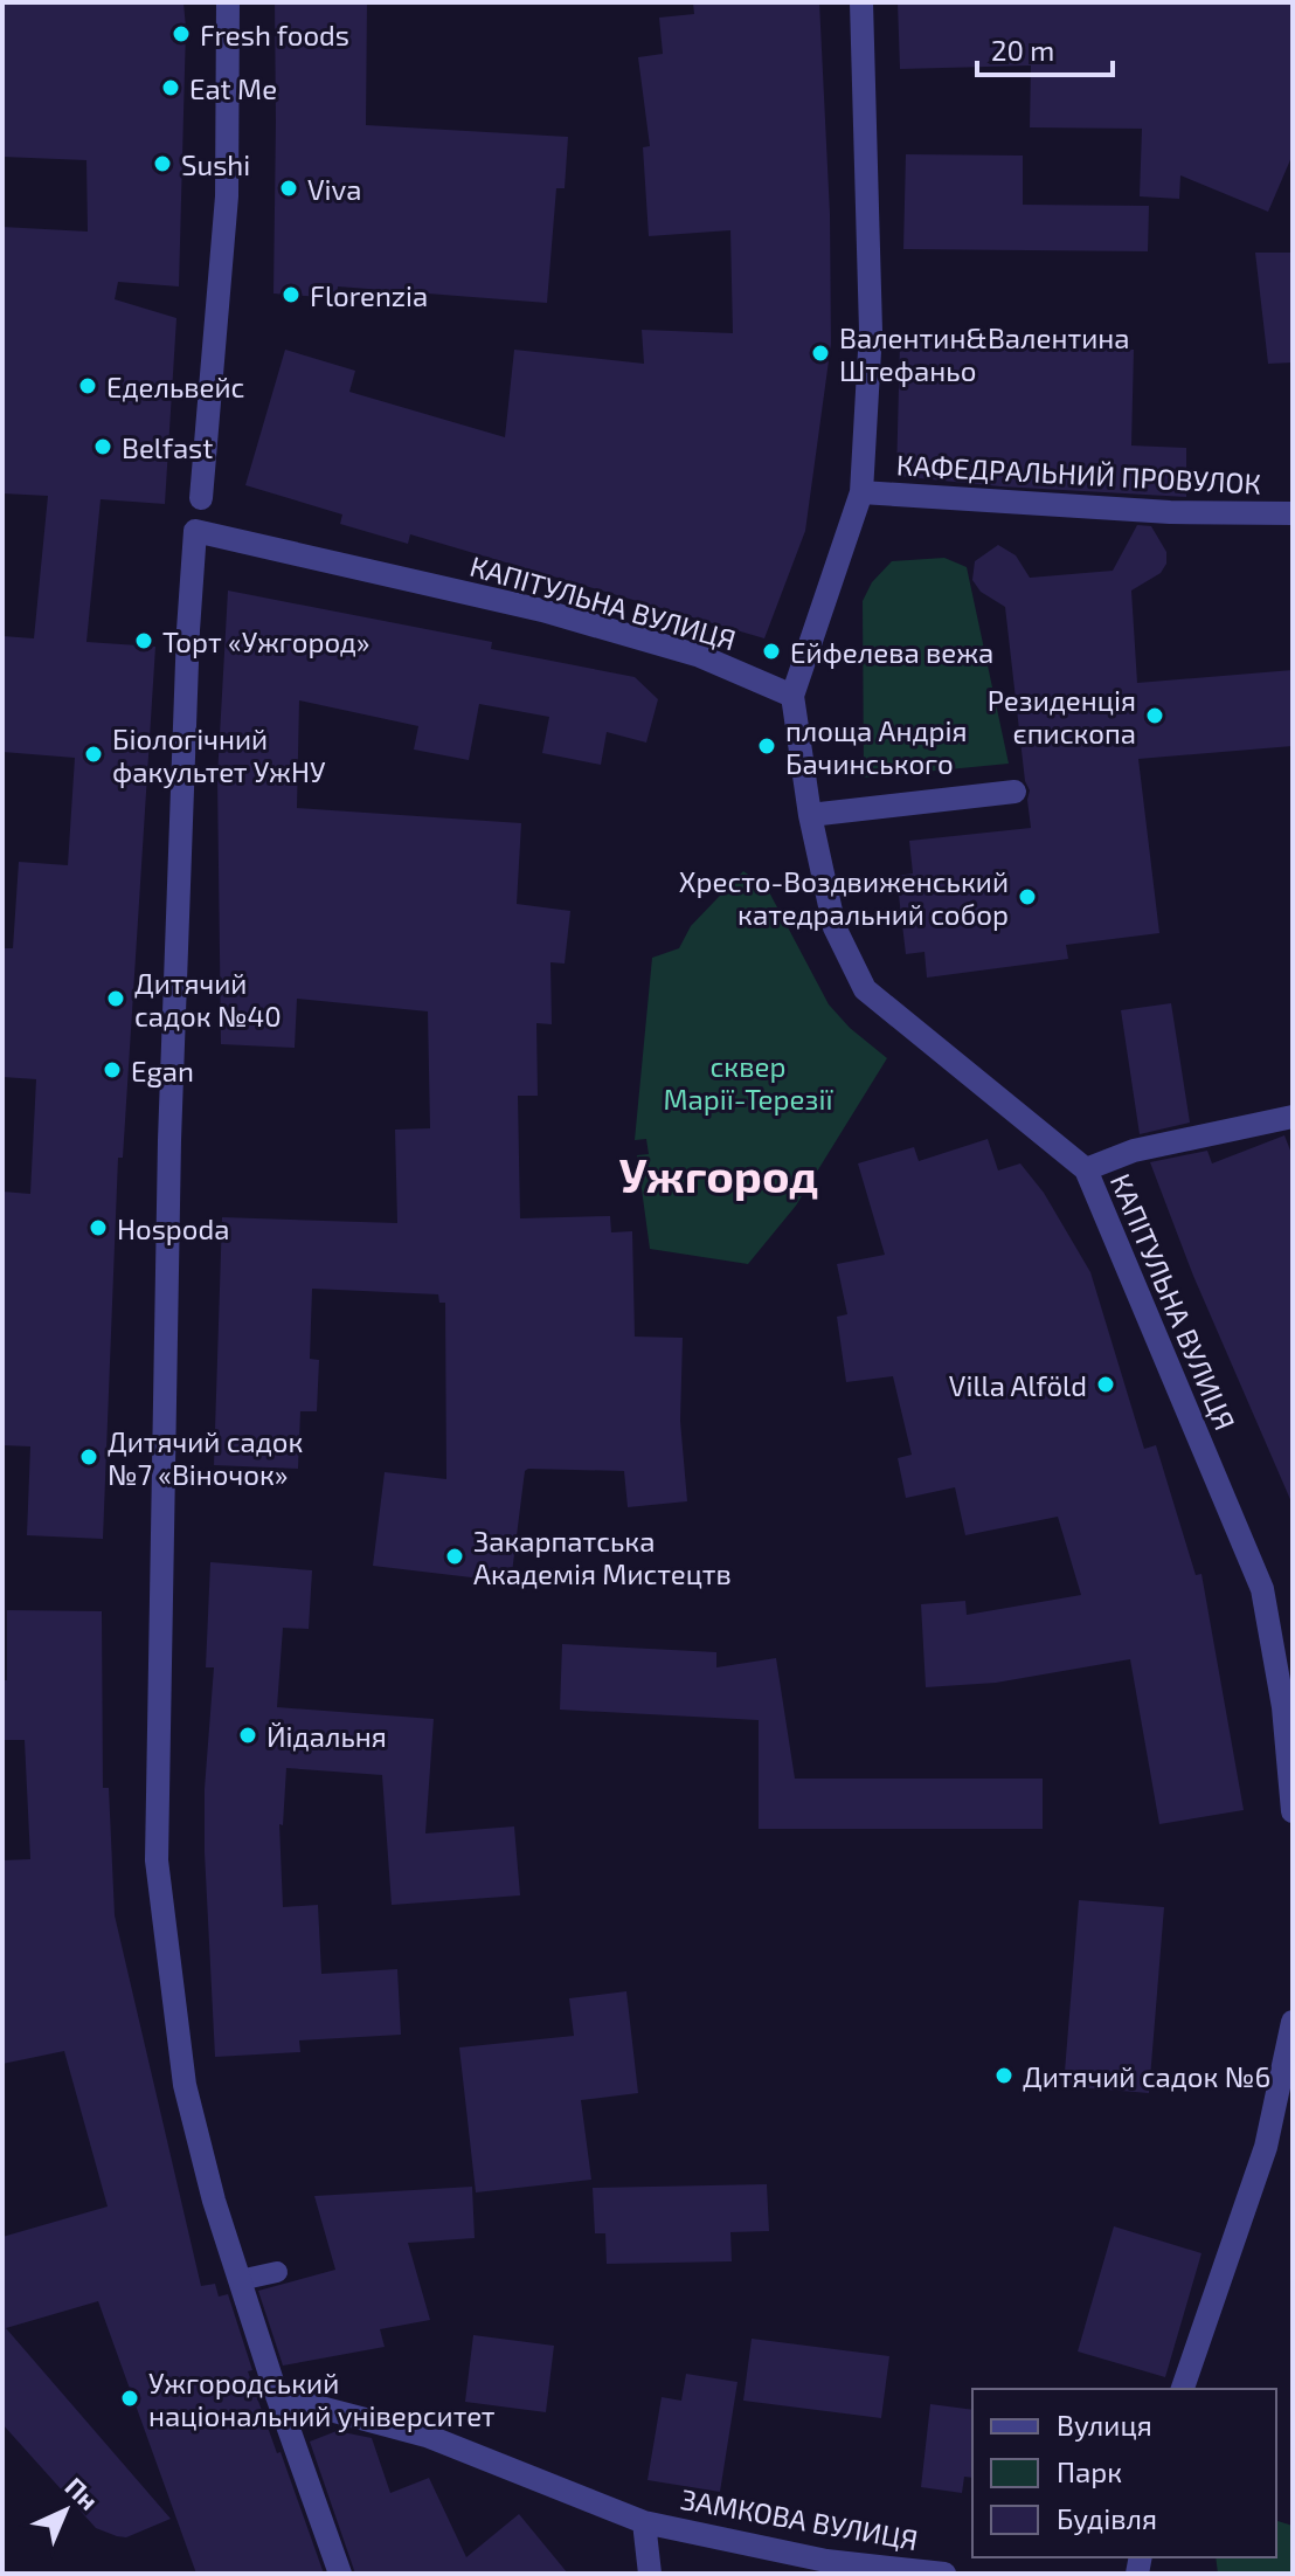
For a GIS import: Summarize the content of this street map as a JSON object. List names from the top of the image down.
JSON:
{
  "streets": {
    "street": ["КАФЕДРАЛЬНИЙ ПРОВУЛОК", "КАПІТУЛЬНА ВУЛИЦЯ", "ЗАМКОВА ВУЛИЦЯ"]
  },
  "districts": ["Ужгород"],
  "parks": ["сквер Марії-Терезії"],
  "places": [
    "Fresh foods",
    "Eat Me",
    "Sushi",
    "Viva",
    "Florenzia",
    "Валентин&Валентина Штефаньо",
    "Едельвейс",
    "Belfast",
    "Торт «Ужгород»",
    "Ейфелева вежа",
    "Резиденція єпископа",
    "площа Андрія Бачинського",
    "Біологічний факультет УжНУ",
    "Хресто-Воздвиженський катедральний собор",
    "Дитячий садок №40",
    "Egan",
    "Hospoda",
    "Villa Alföld",
    "Дитячий садок №7 «Віночок»",
    "Закарпатська Академія Мистецтв",
    "Йідальня",
    "Дитячий садок №6",
    "Ужгородський національний університет"
  ],
  "legend": ["Вулиця", "Парк", "Будівля"],
  "scale_bar": "20 m",
  "north": "top right"
}
